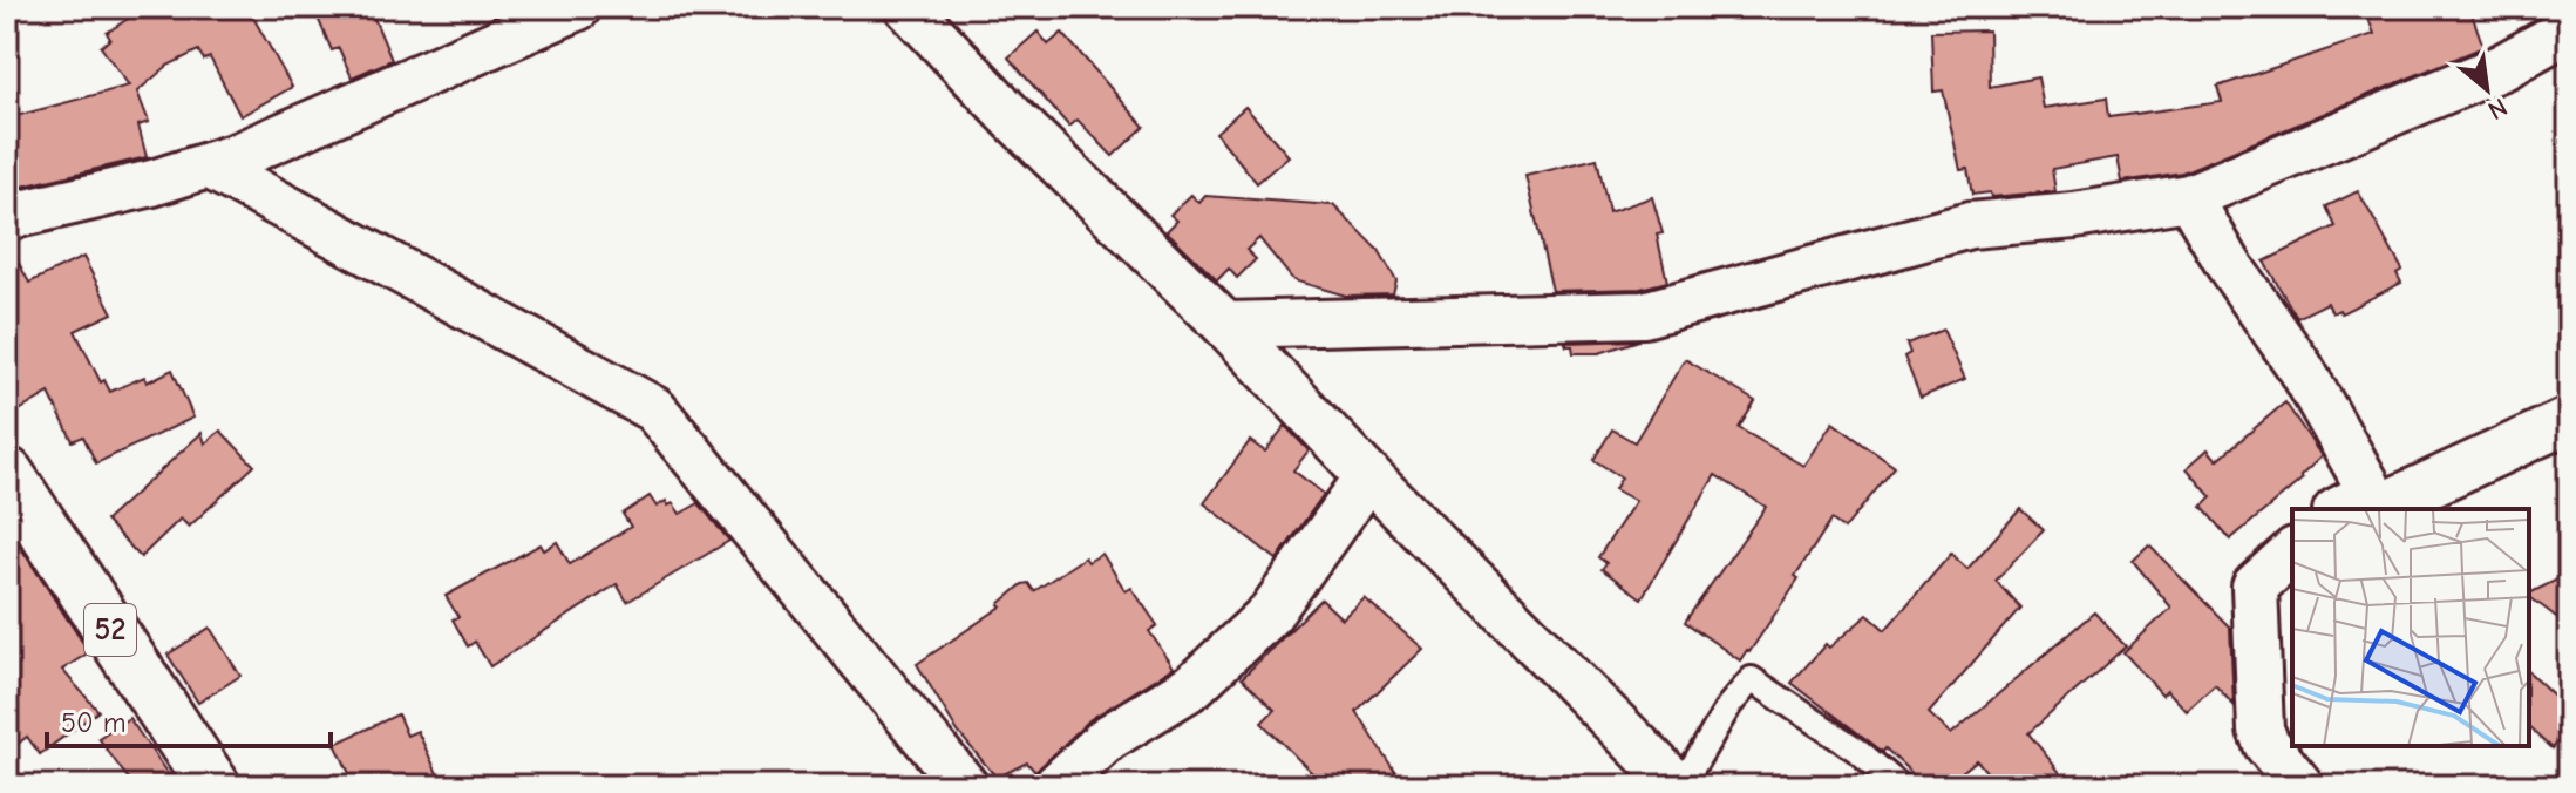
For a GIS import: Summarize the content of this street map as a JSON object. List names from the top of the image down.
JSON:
{
  "streets": {
    "main road": ["52"]
  },
  "scale_bar": "50 m",
  "north": "bottom right"
}
